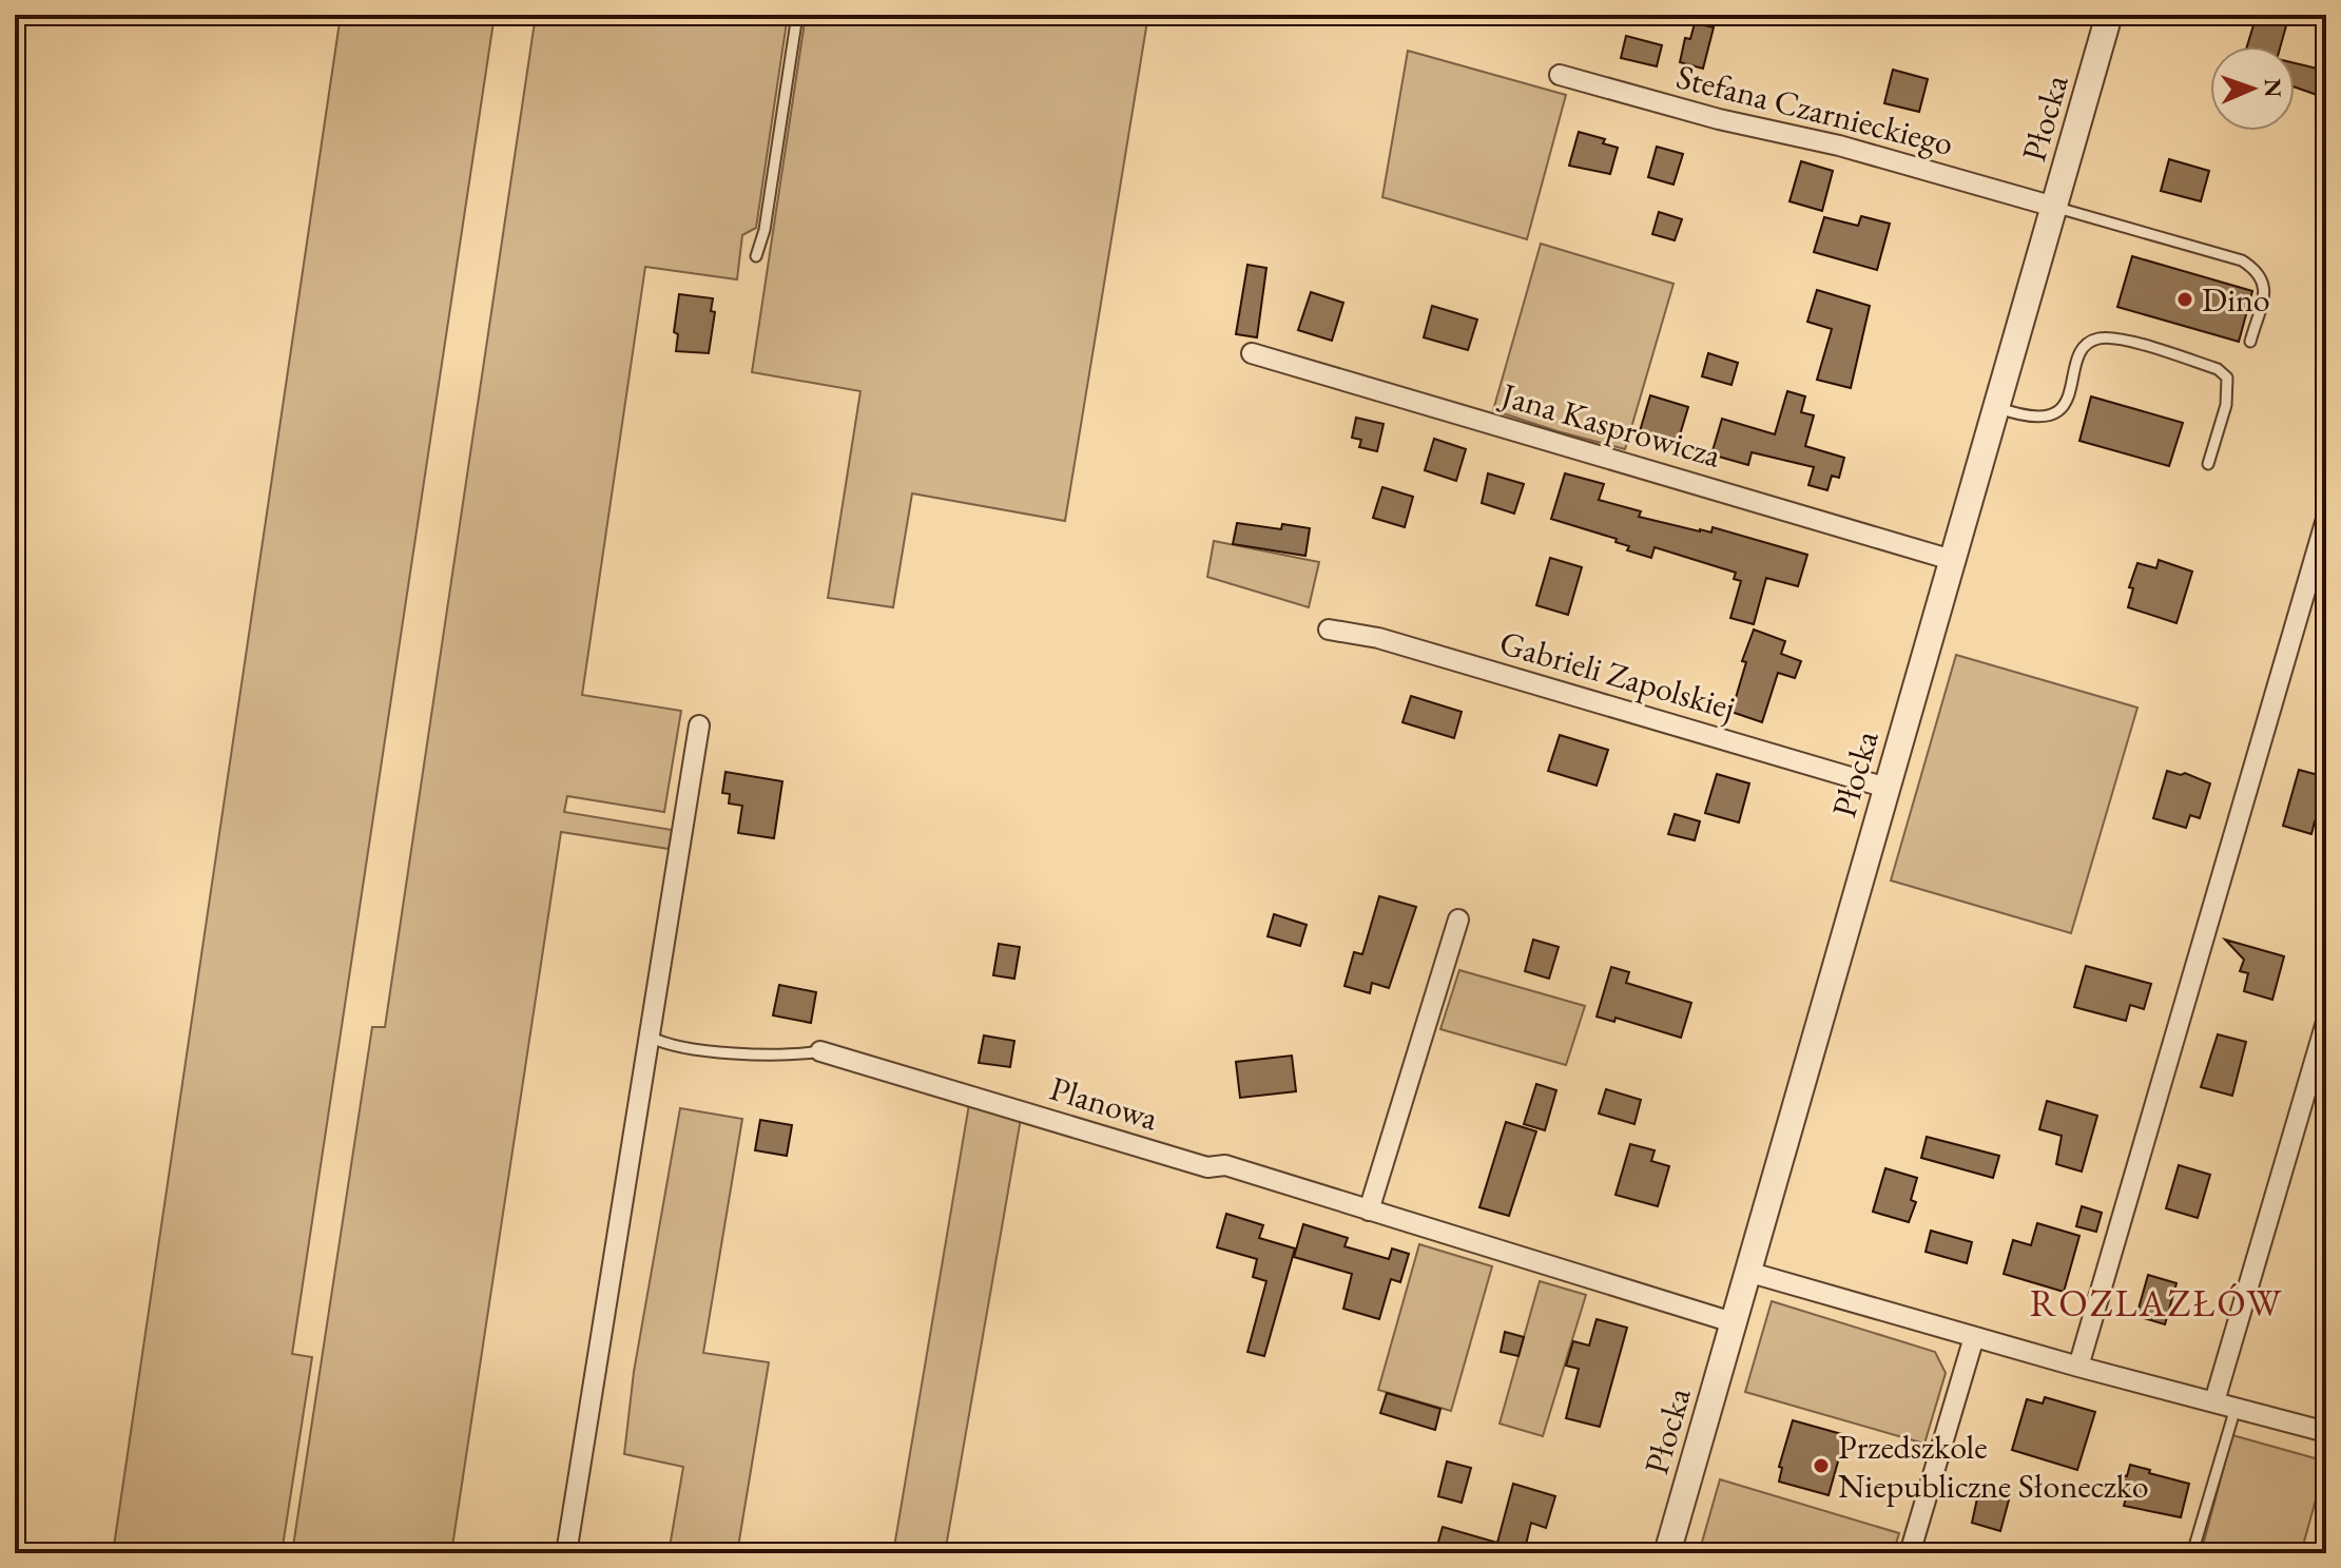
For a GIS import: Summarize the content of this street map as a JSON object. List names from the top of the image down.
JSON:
{
  "streets": {
    "street": [
      "Stefana Czarnieckiego",
      "Płocka",
      "Jana Kasprowicza",
      "Gabrieli Zapolskiej",
      "Planowa"
    ]
  },
  "crossings": [
    ["Stefana Czarnieckiego", "Płocka"],
    ["Płocka", "Jana Kasprowicza"],
    ["Płocka", "Gabrieli Zapolskiej"],
    ["Płocka", "Planowa"]
  ],
  "districts": ["ROZLAZŁÓW"],
  "places": ["Dino", "Przedszkole Niepubliczne Słoneczko"],
  "north": "right"
}
